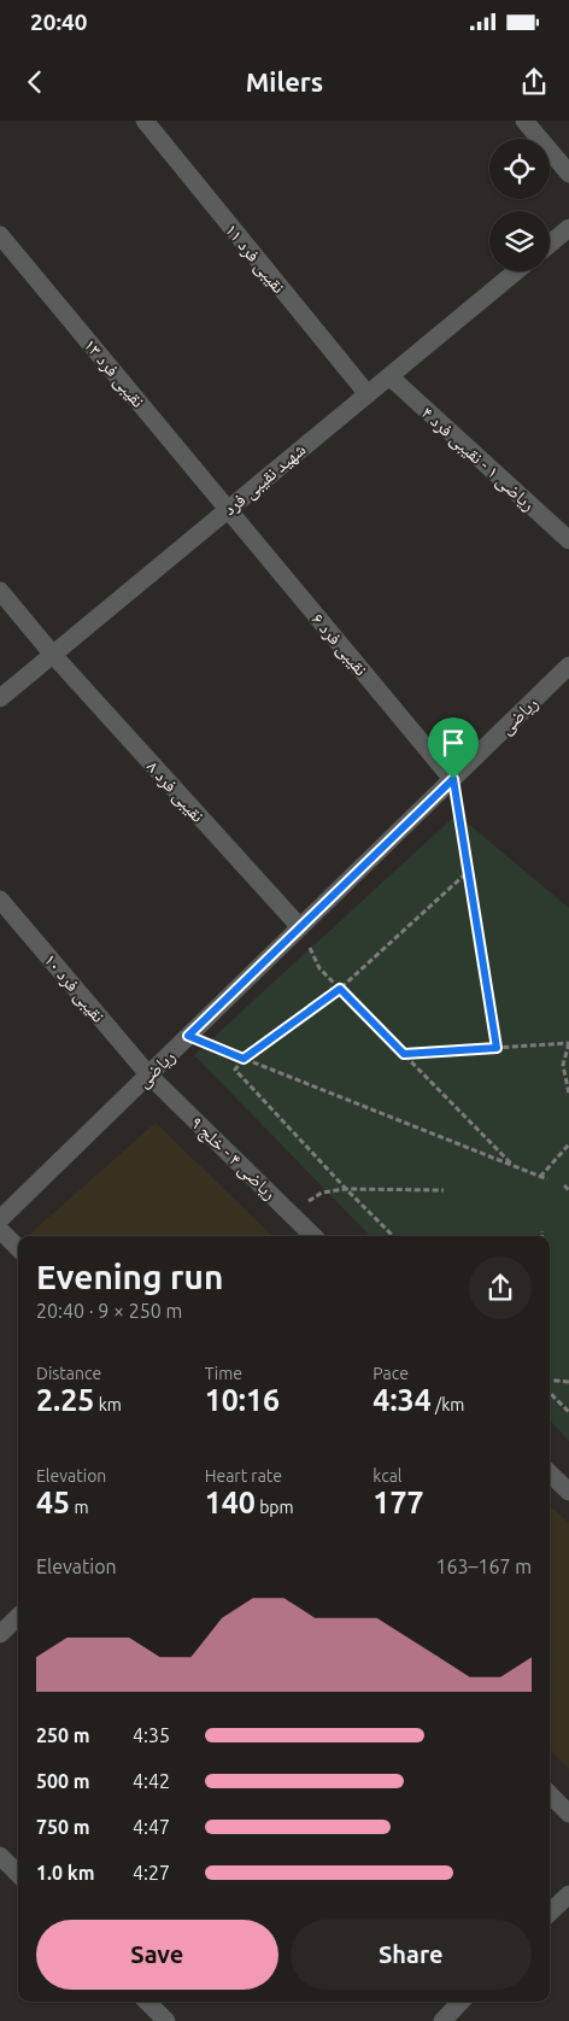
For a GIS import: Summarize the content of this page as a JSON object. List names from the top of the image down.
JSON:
{
  "streets": {
    "street": [
      "نقیبی فرد ۱۱",
      "نقیبی فرد ۱۳",
      "ریاضی ۱ - نقیبی فرد ۴",
      "شهید نقیبی فرد",
      "نقیبی فرد ۶",
      "ریاضی",
      "نقیبی فرد ۸",
      "نقیبی فرد ۱۰",
      "ریاضی ۴ - خلج ۹"
    ]
  },
  "crossings": [
    ["نقیبی فرد ۱۱", "شهید نقیبی فرد"],
    ["نقیبی فرد ۱۳", "شهید نقیبی فرد"],
    ["نقیبی فرد ۱۳", "نقیبی فرد ۶"],
    ["ریاضی ۱ - نقیبی فرد ۴", "شهید نقیبی فرد"],
    ["شهید نقیبی فرد", "نقیبی فرد ۶"],
    ["شهید نقیبی فرد", "نقیبی فرد ۸"],
    ["نقیبی فرد ۶", "ریاضی"],
    ["ریاضی", "نقیبی فرد ۸"],
    ["ریاضی", "نقیبی فرد ۱۰"],
    ["ریاضی", "ریاضی ۴ - خلج ۹"],
    ["نقیبی فرد ۱۰", "ریاضی ۴ - خلج ۹"]
  ],
  "page": {
    "status": "20:40",
    "header": "Milers",
    "heading": ["Evening run", "20:40 · 9 × 250 m"],
    "stats": [
      ["Distance", "2.25 km"],
      ["Time", "10:16"],
      ["Pace", "4:34 /km"],
      ["Elevation", "45 m"],
      ["Heart rate", "140 bpm"],
      ["kcal", "177"]
    ],
    "chart": ["Elevation", "163–167 m"],
    "list": [
      {
        "name": "250 m",
        "note": "4:35"
      },
      {
        "name": "500 m",
        "note": "4:42"
      },
      {
        "name": "750 m",
        "note": "4:47"
      },
      {
        "name": "1.0 km",
        "note": "4:27"
      }
    ],
    "buttons": ["Save", "Share"]
  }
}
